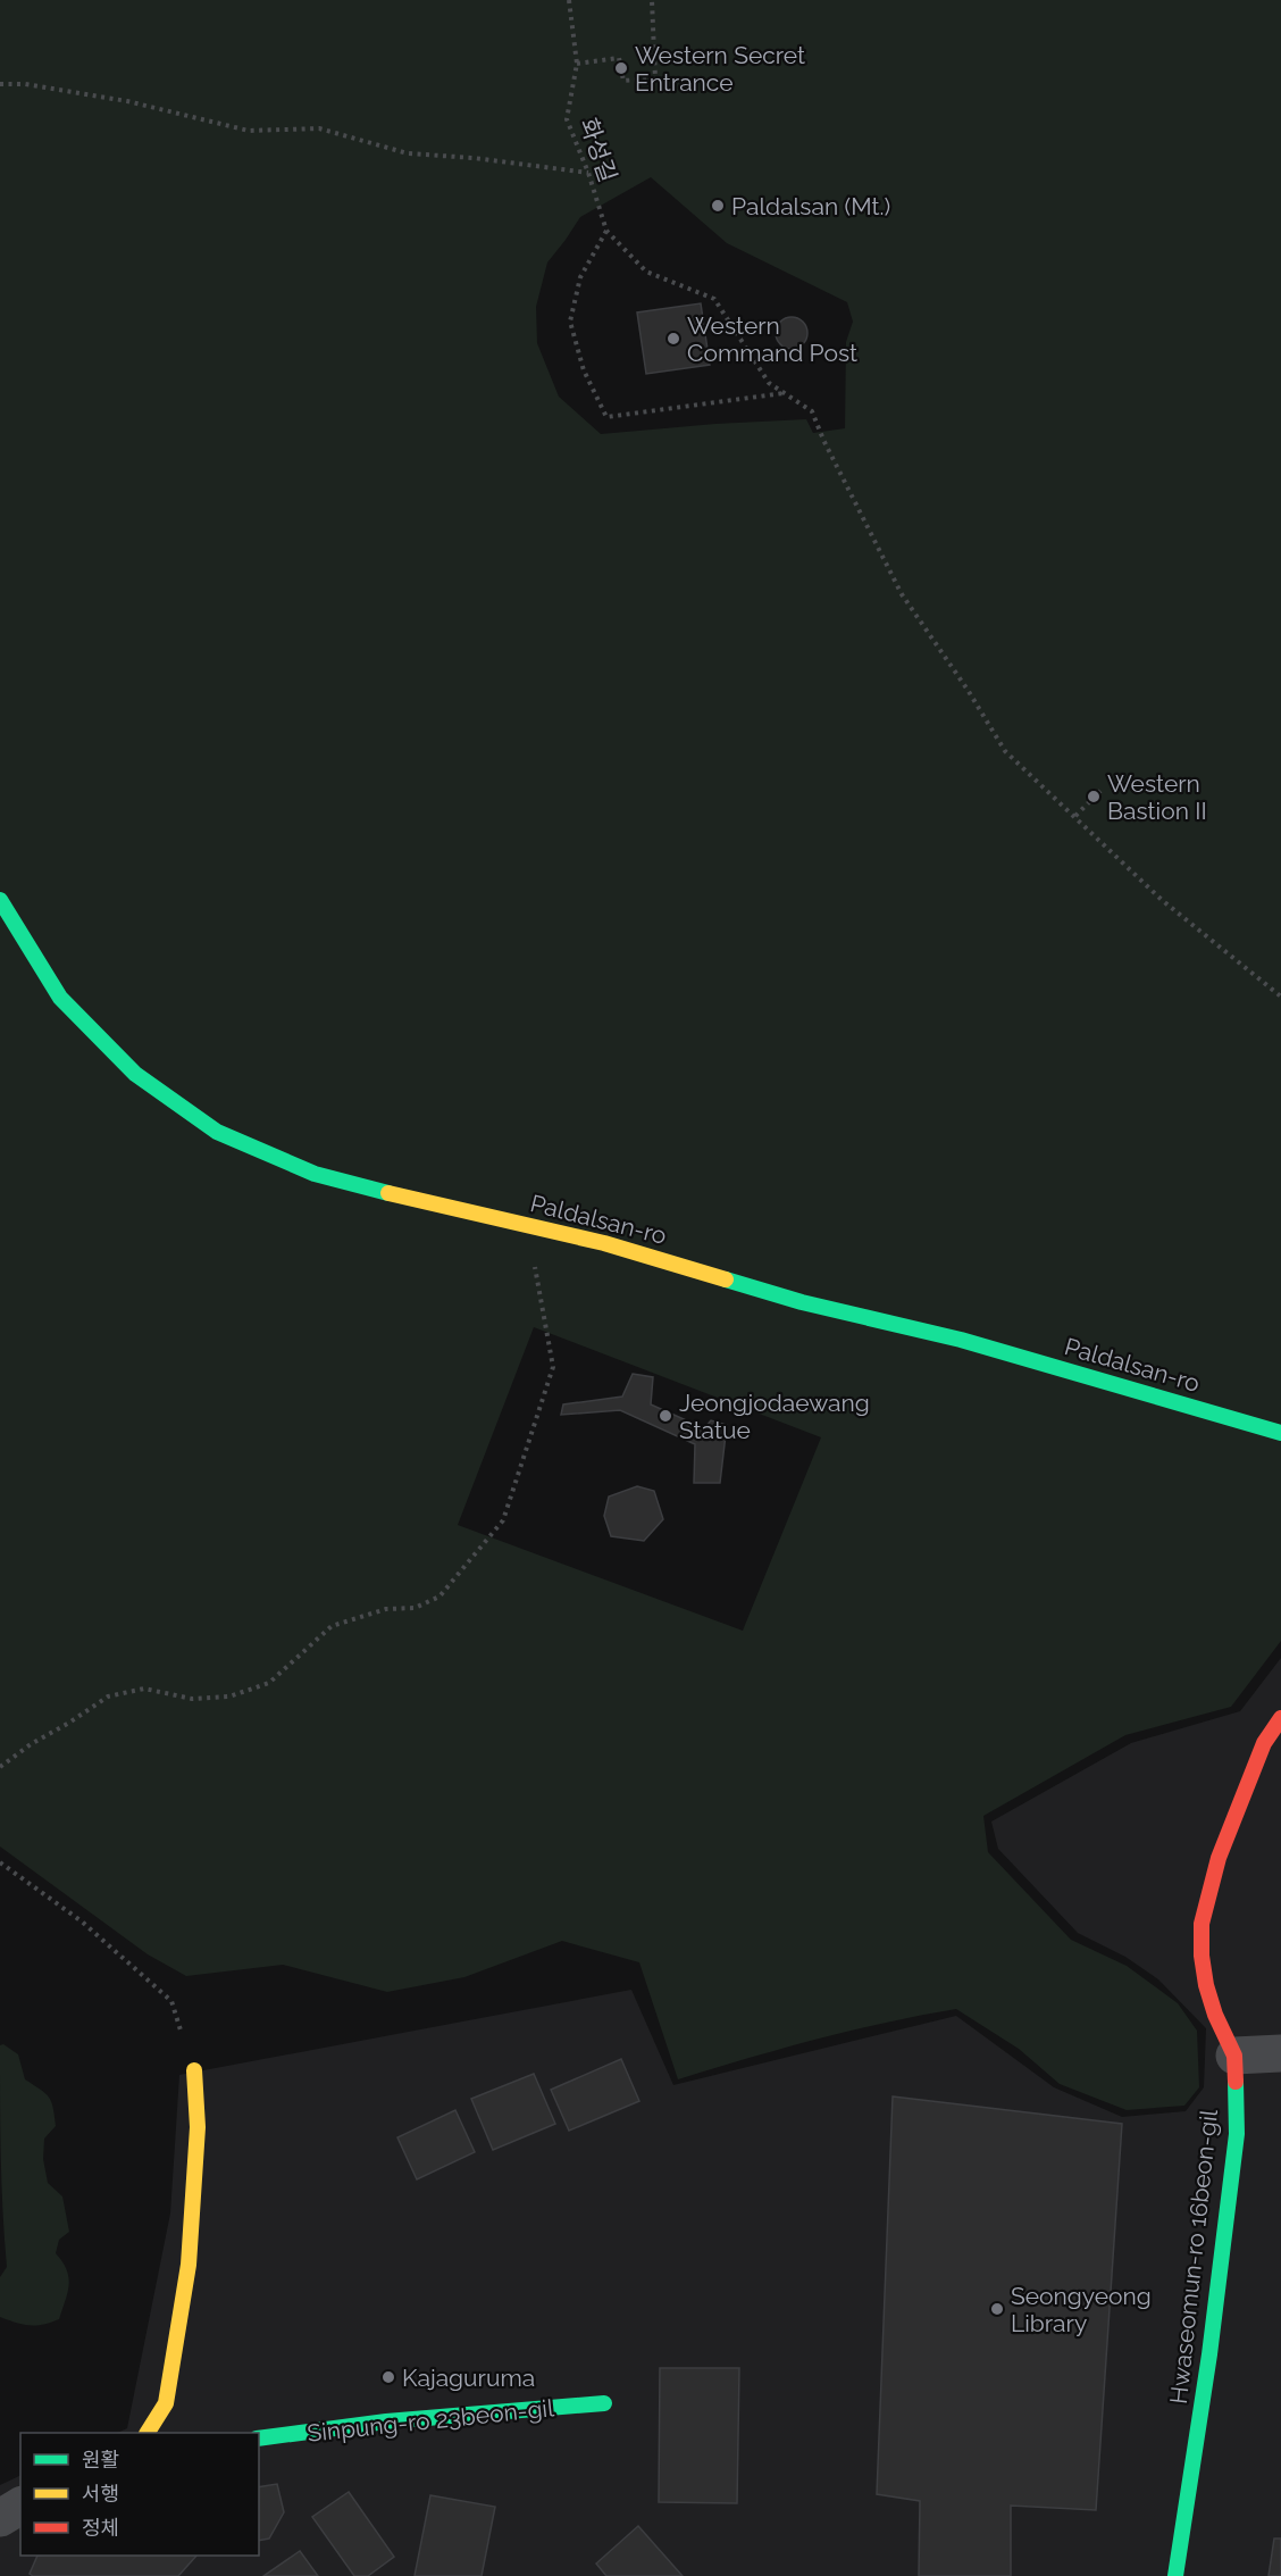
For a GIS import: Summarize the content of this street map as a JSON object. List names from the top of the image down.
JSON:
{
  "streets": {
    "street": ["Paldalsan-ro", "Hwaseomun-ro 16beon-gil", "Sinpung-ro 23beon-gil"],
    "path": ["화성길"]
  },
  "places": [
    "Western Secret Entrance",
    "Paldalsan (Mt.)",
    "Western Command Post",
    "Western Bastion II",
    "Jeongjodaewang Statue",
    "Seongyeong Library",
    "Kajaguruma"
  ],
  "legend": ["원활", "서행", "정체"]
}
